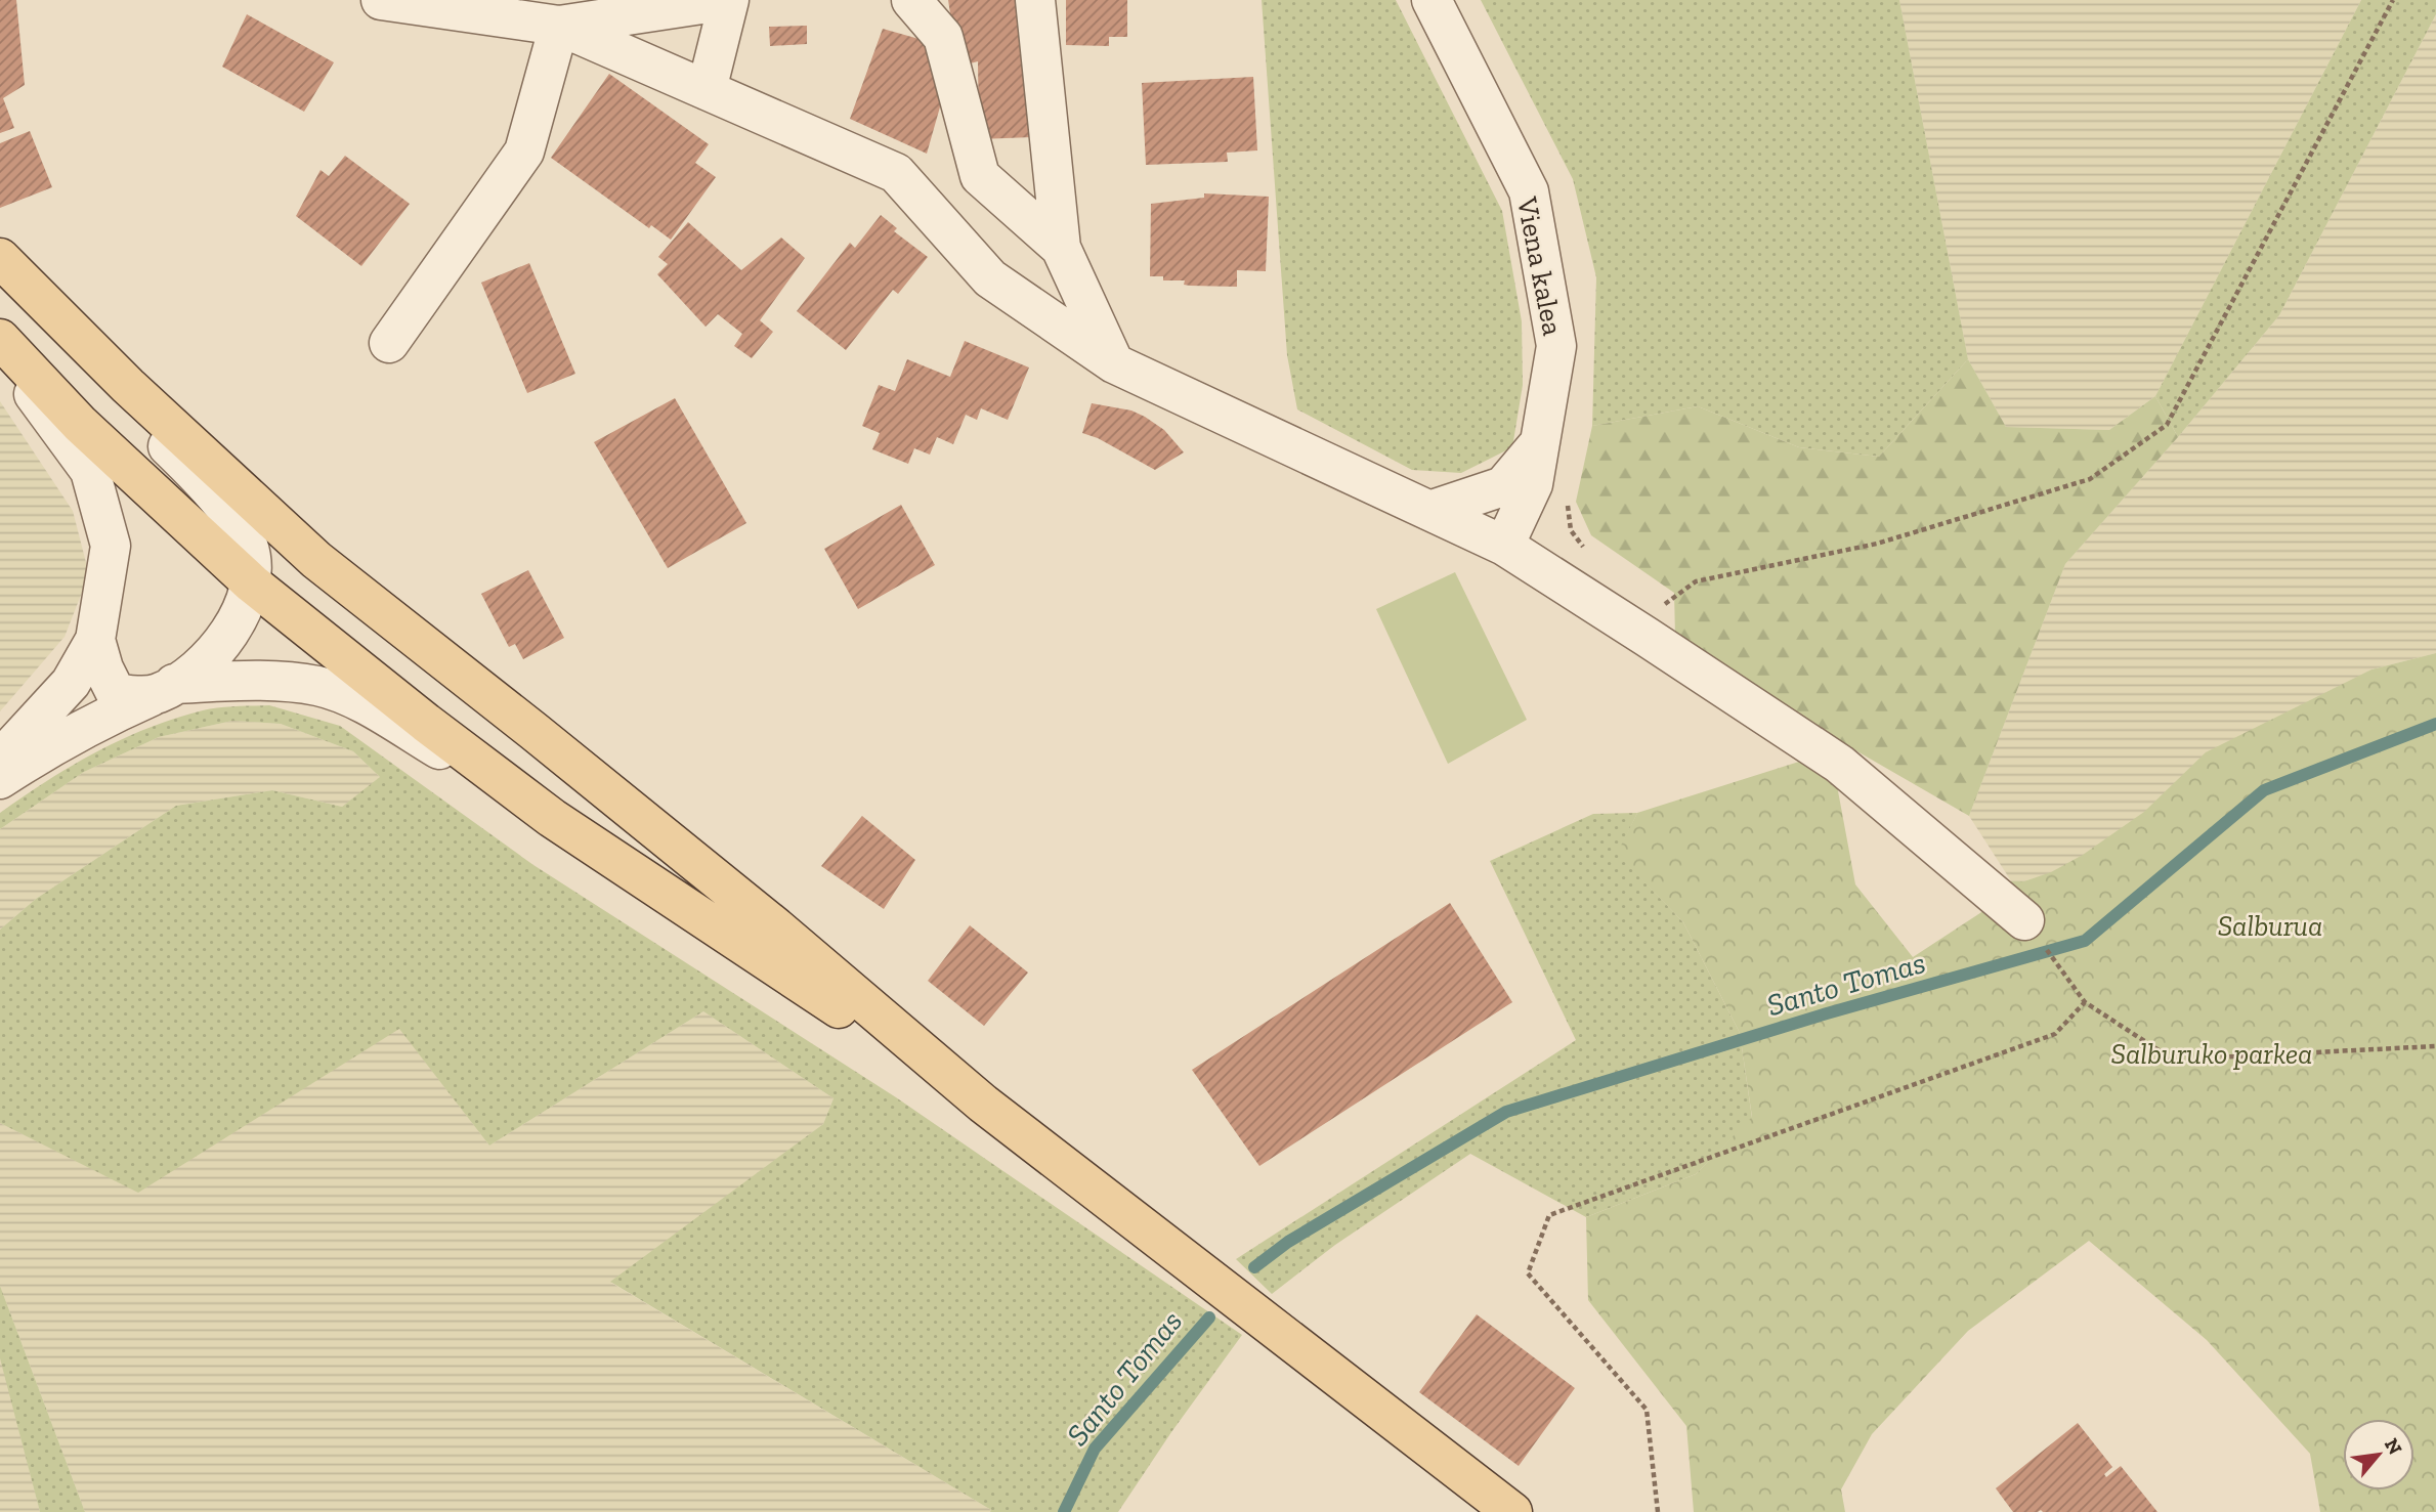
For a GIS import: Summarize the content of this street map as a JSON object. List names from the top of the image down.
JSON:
{
  "streets": {
    "street": ["Viena kalea"]
  },
  "water": ["Santo Tomas"],
  "parks": ["Salburua", "Salburuko parkea"],
  "north": "top right"
}
